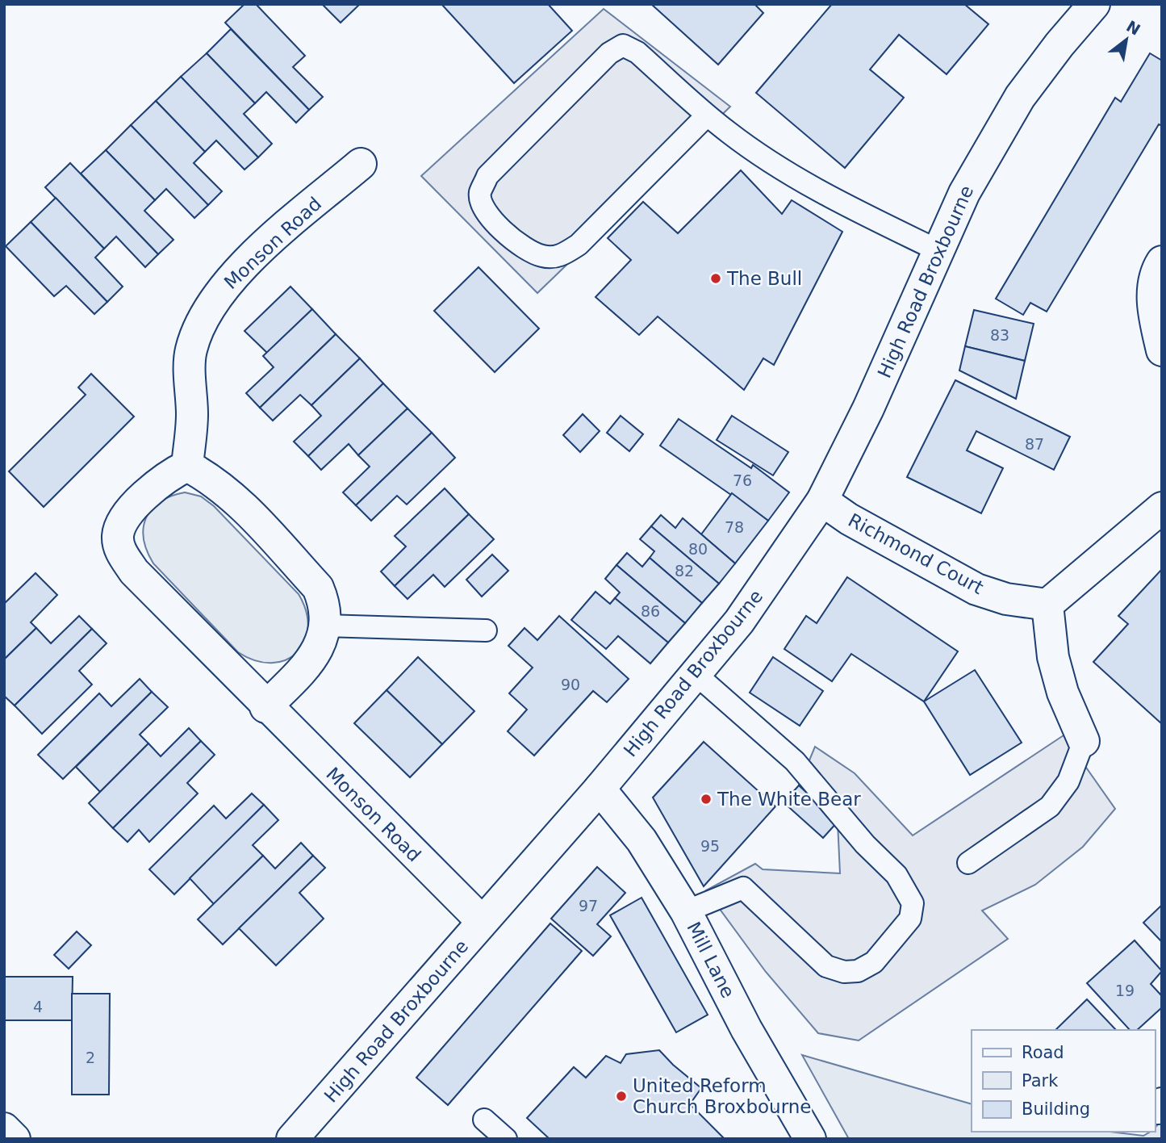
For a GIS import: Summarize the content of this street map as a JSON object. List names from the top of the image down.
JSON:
{
  "streets": {
    "street": [
      "Monson Road",
      "High Road Broxbourne",
      "Richmond Court",
      "Mill Lane"
    ]
  },
  "crossings": [
    ["Monson Road", "High Road Broxbourne"],
    ["High Road Broxbourne", "Richmond Court"],
    ["High Road Broxbourne", "Mill Lane"]
  ],
  "places": ["The Bull", "The White Bear", "United Reform Church Broxbourne"],
  "house_numbers": [
    "83",
    "87",
    "76",
    "78",
    "80",
    "82",
    "86",
    "90",
    "95",
    "97",
    "19",
    "4",
    "2"
  ],
  "legend": ["Road", "Park", "Building"],
  "north": "top right"
}
